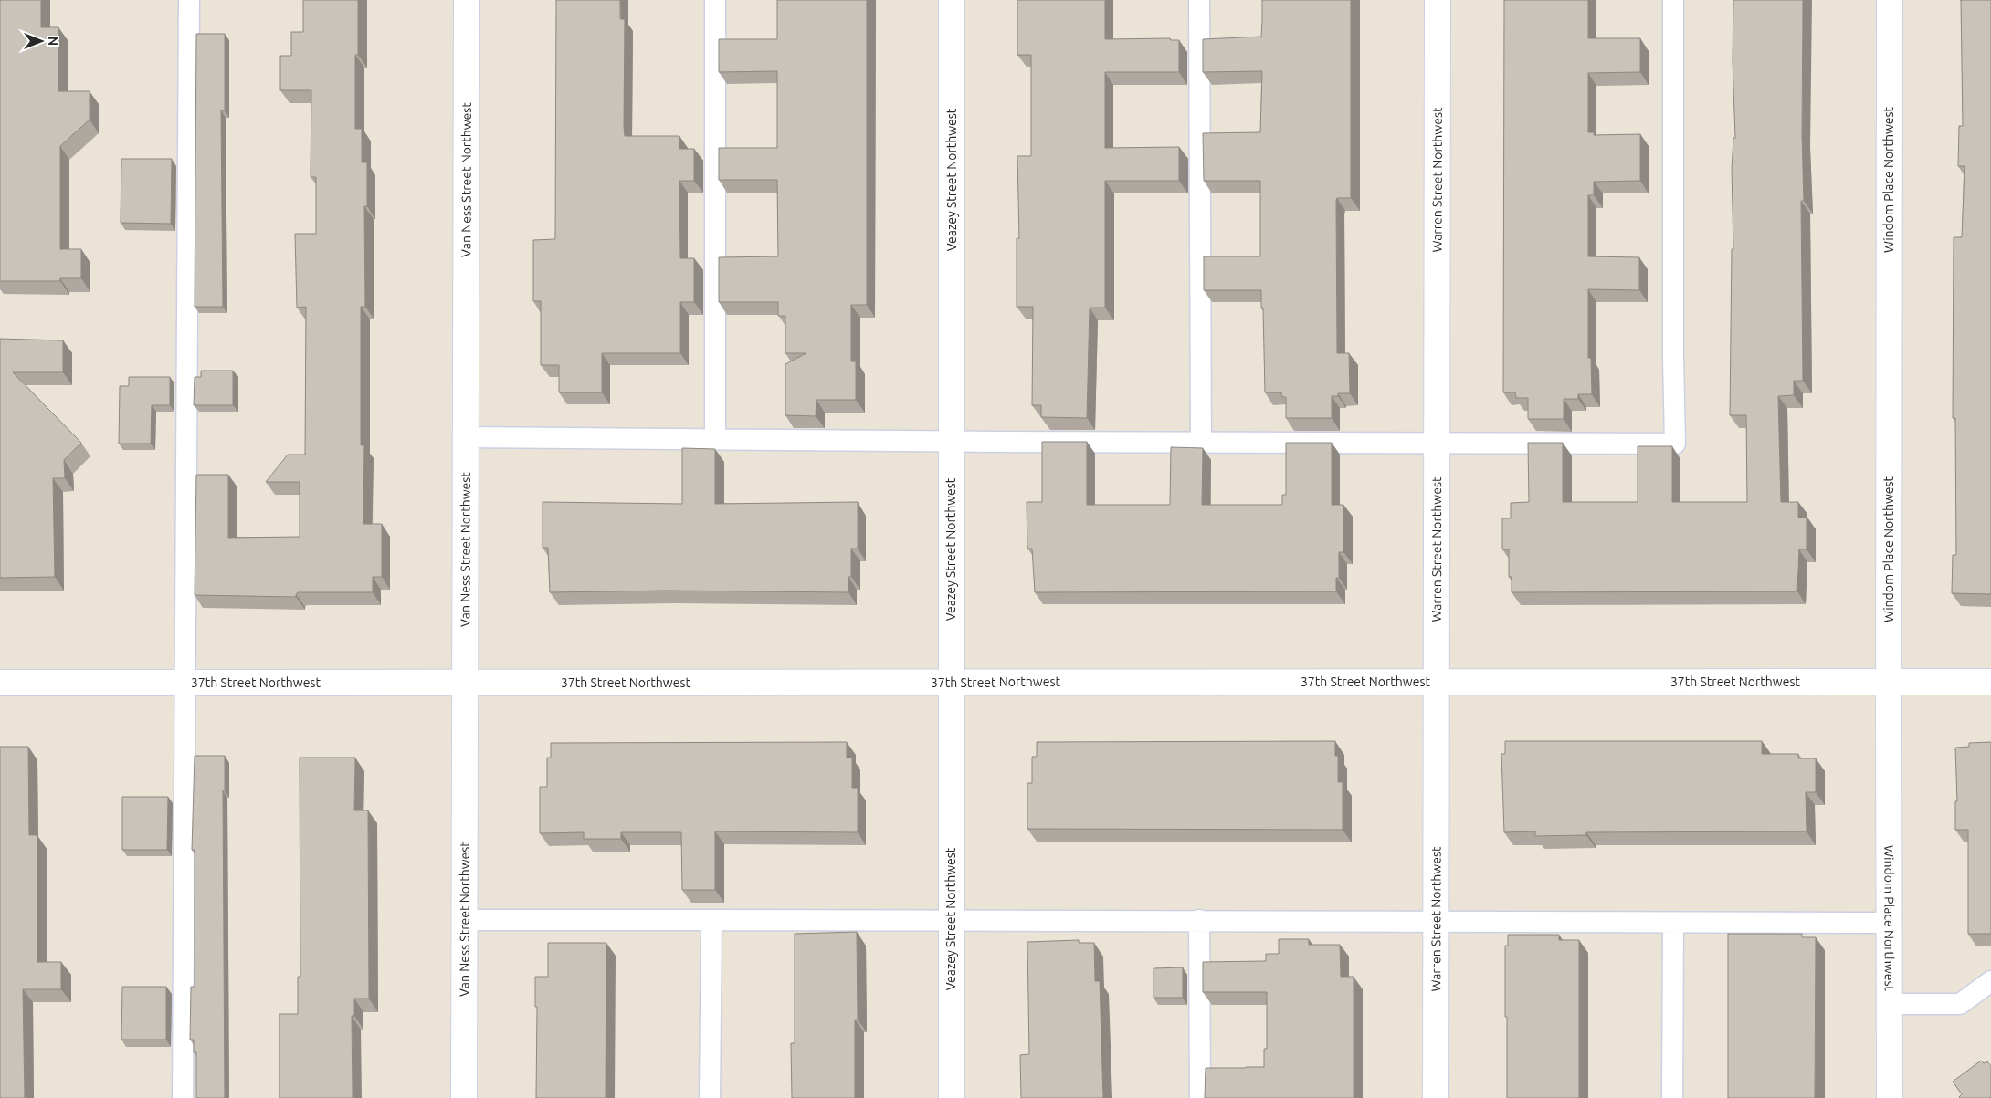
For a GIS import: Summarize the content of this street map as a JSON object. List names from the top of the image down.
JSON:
{
  "streets": {
    "street": [
      "Van Ness Street Northwest",
      "Veazey Street Northwest",
      "Warren Street Northwest",
      "Windom Place Northwest",
      "37th Street Northwest"
    ]
  },
  "crossings": [
    ["Van Ness Street Northwest", "37th Street Northwest"],
    ["Veazey Street Northwest", "37th Street Northwest"],
    ["Warren Street Northwest", "37th Street Northwest"],
    ["Windom Place Northwest", "37th Street Northwest"]
  ],
  "north": "right"
}
